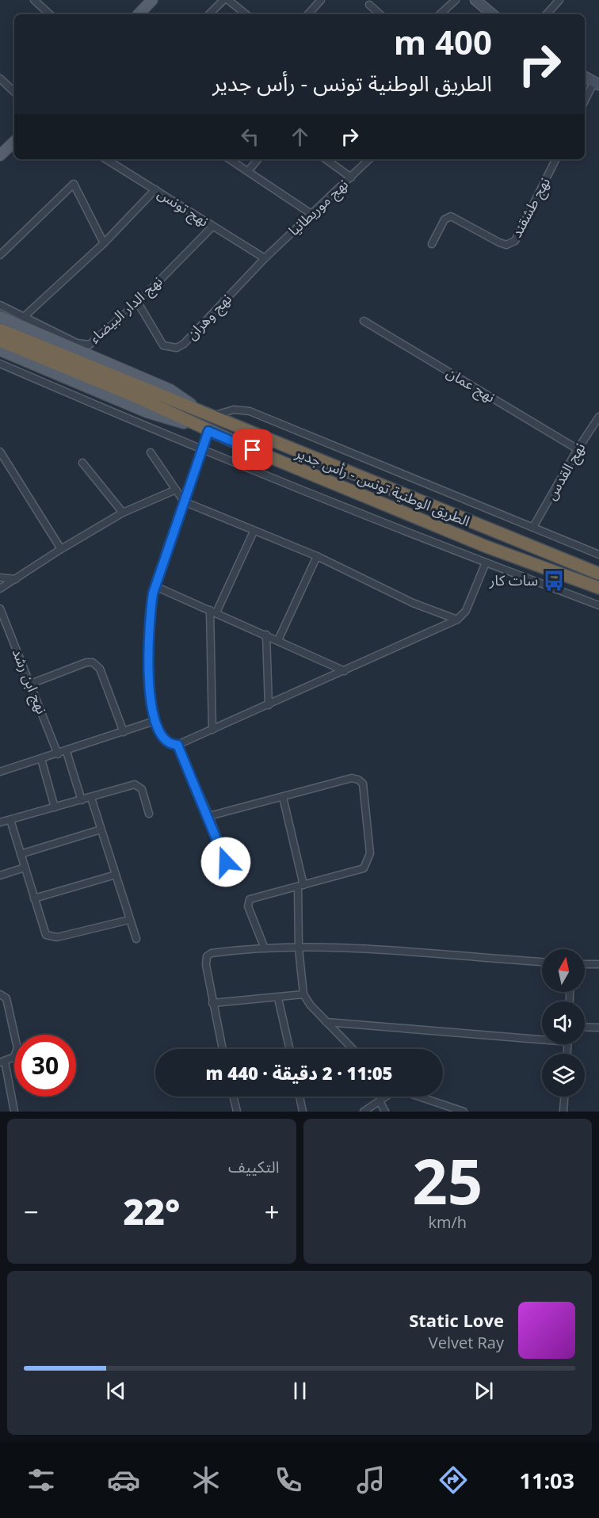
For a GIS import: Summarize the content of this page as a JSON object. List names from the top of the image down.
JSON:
{
  "streets": {
    "highway": ["الطريق الوطنية تونس - رأس جدير"],
    "street": [
      "نهج تونس",
      "نهج موريطانيا",
      "نهج طشقند",
      "نهج الدار البيضاء",
      "نهج وهران",
      "نهج عمان",
      "نهج القدس",
      "نهج ابن رشد"
    ]
  },
  "crossings": [
    ["نهج تونس", "نهج موريطانيا"],
    ["نهج تونس", "نهج الدار البيضاء"],
    ["نهج تونس", "نهج وهران"],
    ["نهج موريطانيا", "نهج وهران"],
    ["نهج الدار البيضاء", "نهج وهران"],
    ["نهج عمان", "نهج القدس"]
  ],
  "places": {
    "bus stop": ["سات كار"]
  },
  "north": "top",
  "page": {
    "turn": ["400 m", "الطريق الوطنية تونس - رأس جدير"],
    "limit": "30",
    "trip": "11:05 · 2 دقيقة · 440 m",
    "tile": [
      ["25", "km/h"],
      "التكييف"
    ],
    "heat": ["−", "22°", "+"],
    "song": ["Static Love", "Velvet Ray"],
    "tabs": "11:03"
  }
}
